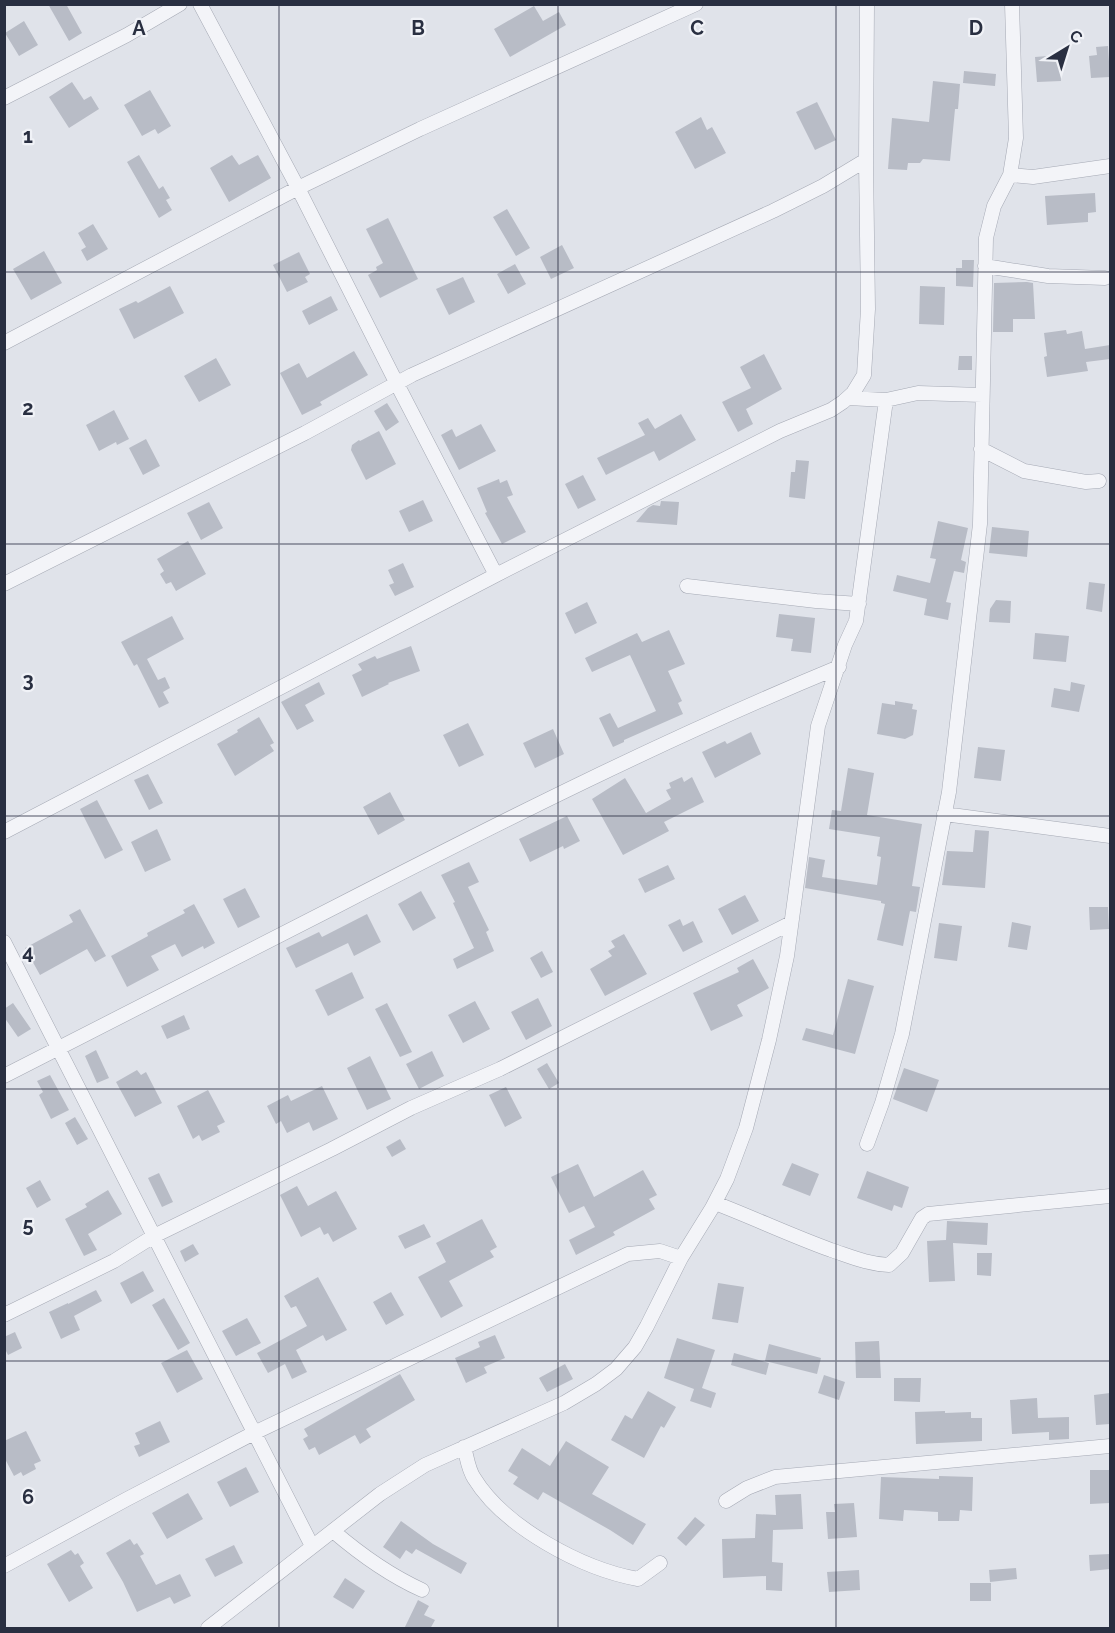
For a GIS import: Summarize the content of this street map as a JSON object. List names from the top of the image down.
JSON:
{
  "north": "top right",
  "grid": {
    "columns": [
      "A",
      "B",
      "C",
      "D"
    ],
    "rows": [
      "1",
      "2",
      "3",
      "4",
      "5",
      "6"
    ]
  }
}
